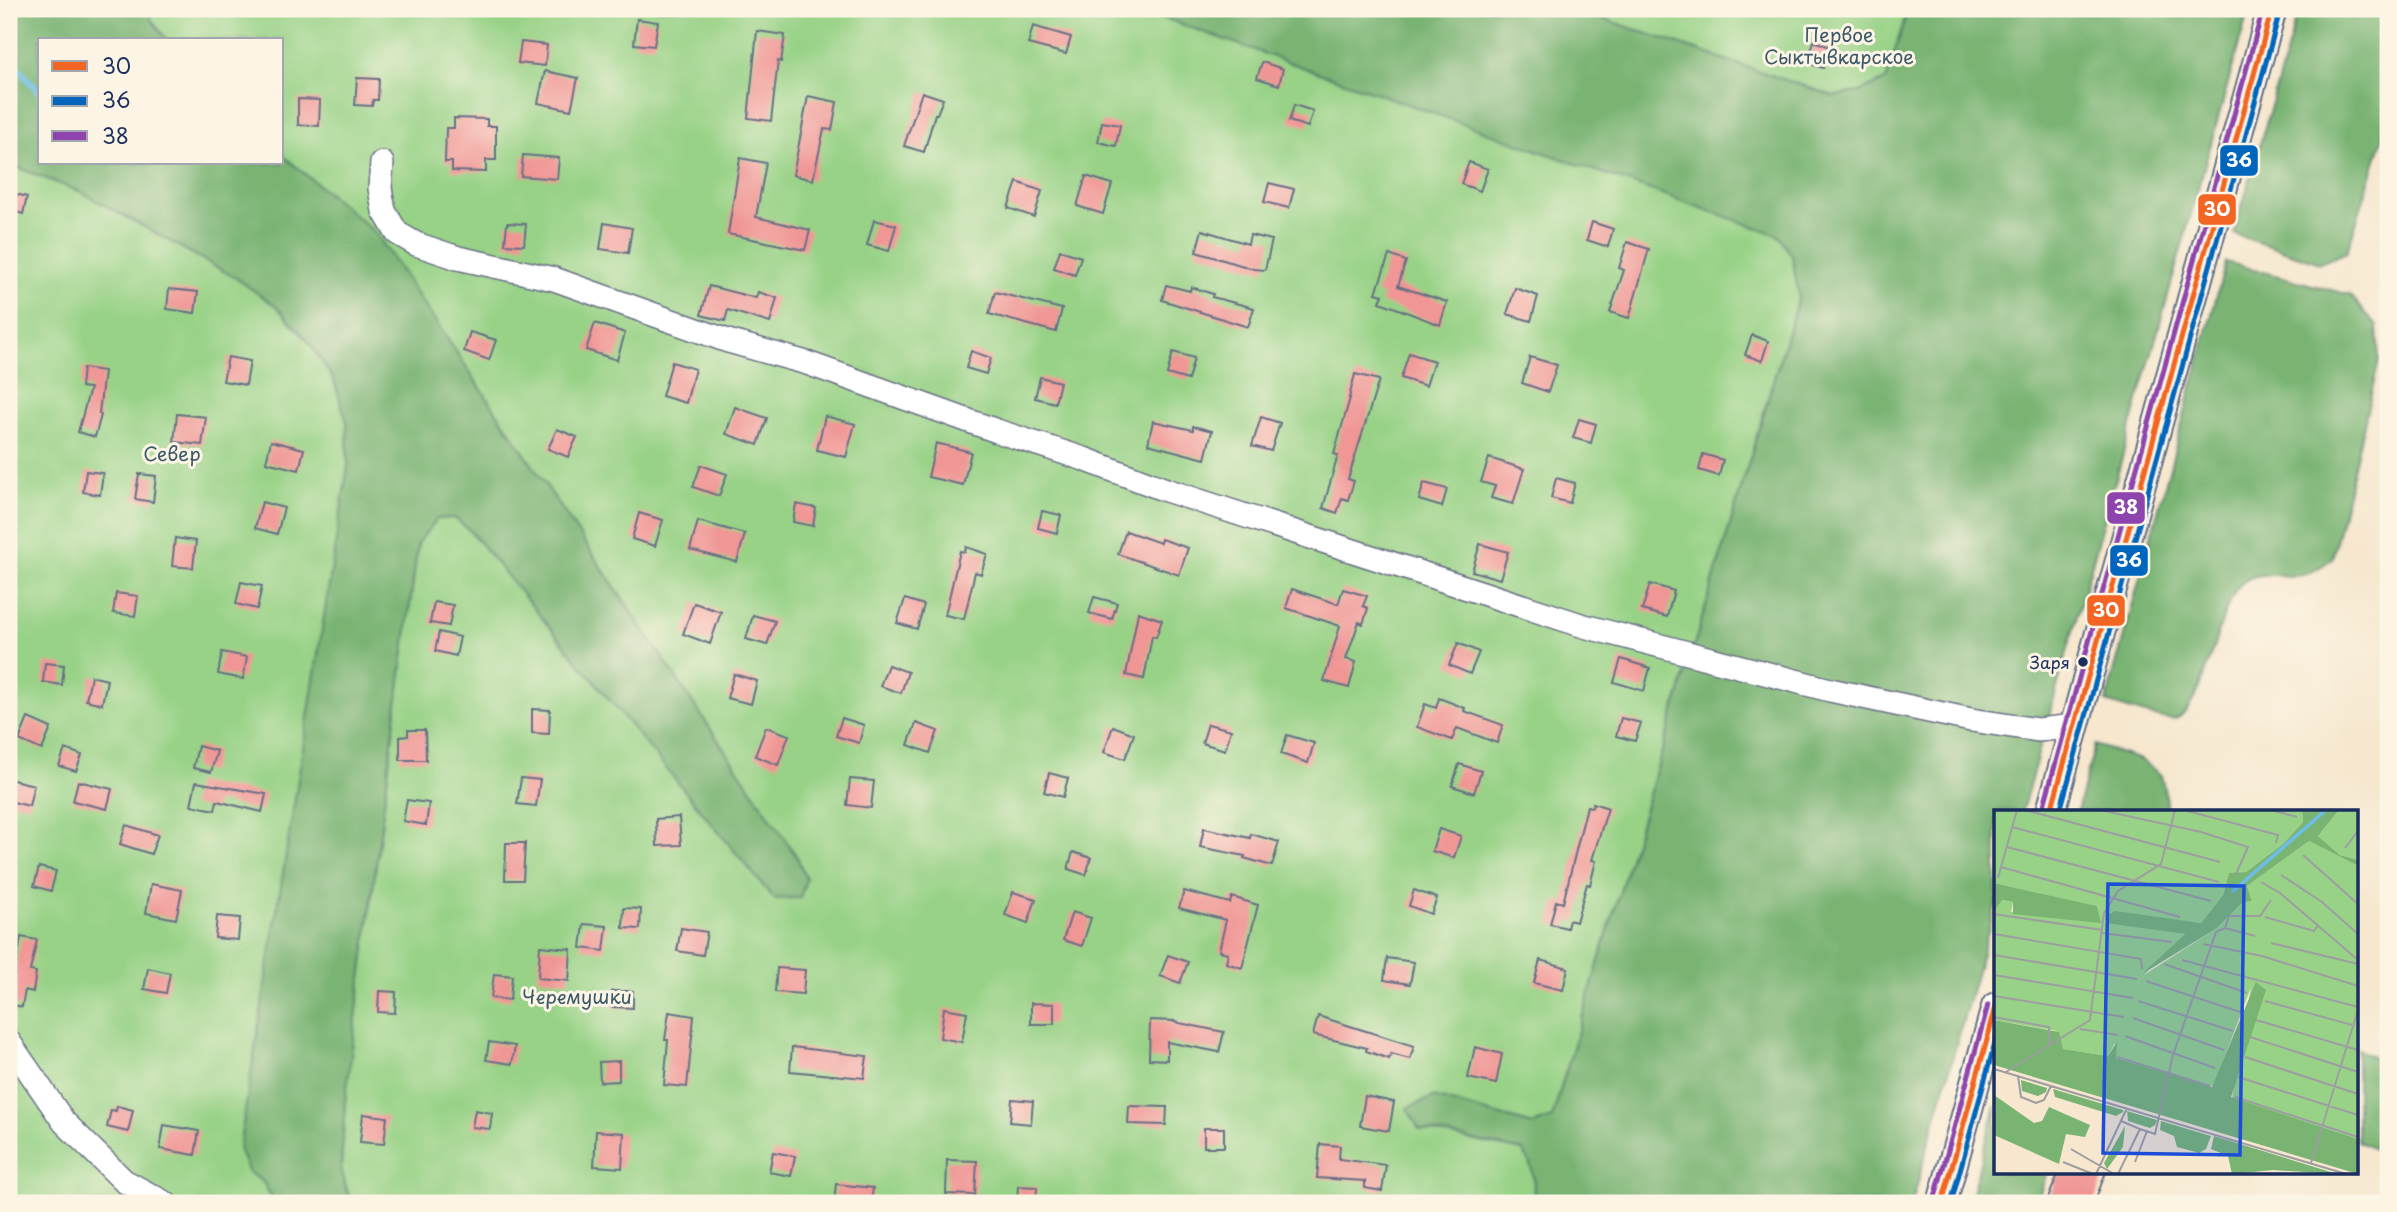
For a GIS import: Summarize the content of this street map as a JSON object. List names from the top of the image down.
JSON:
{
  "parks": ["Первое Сыктывкарское", "Север", "Черемушки"],
  "places": ["Заря"],
  "lines": ["transit line 30", "transit line 38", "transit line 36"],
  "legend": ["30", "36", "38"]
}
